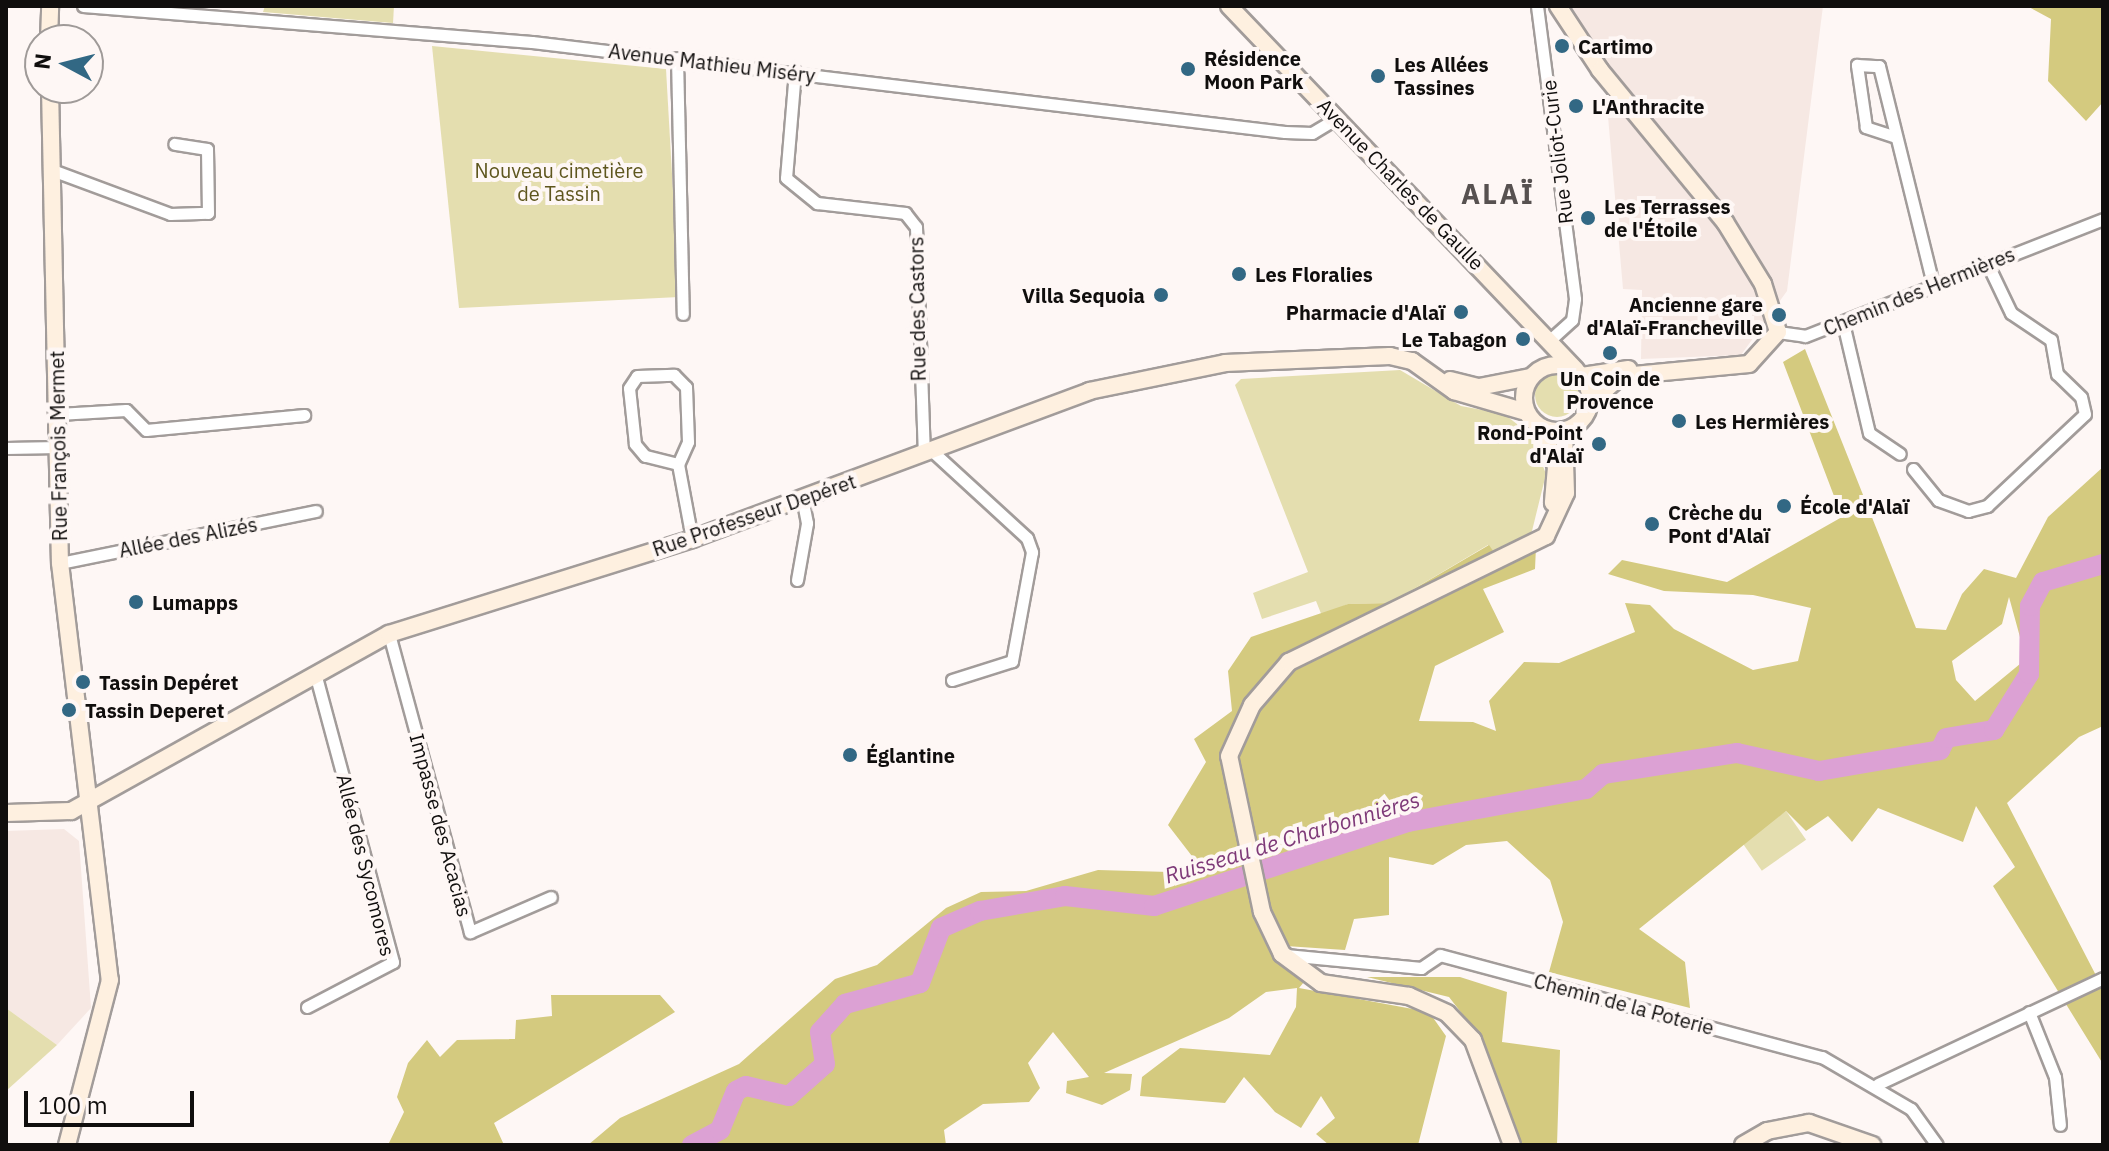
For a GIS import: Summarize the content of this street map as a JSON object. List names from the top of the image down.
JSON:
{
  "streets": {
    "main road": ["Avenue Charles de Gaulle", "Rue François Mermet", "Rue Professeur Depéret"],
    "street": [
      "Avenue Mathieu Miséry",
      "Rue Joliot-Curie",
      "Chemin des Hermières",
      "Rue des Castors",
      "Allée des Alizés",
      "Impasse des Acacias",
      "Allée des Sycomores",
      "Chemin de la Poterie"
    ]
  },
  "crossings": [
    ["Avenue Mathieu Miséry", "Avenue Charles de Gaulle"],
    ["Avenue Mathieu Miséry", "Rue des Castors"],
    ["Rue Joliot-Curie", "Avenue Charles de Gaulle"],
    ["Avenue Charles de Gaulle", "Rue Professeur Depéret"],
    ["Rue des Castors", "Rue Professeur Depéret"],
    ["Rue François Mermet", "Rue Professeur Depéret"],
    ["Rue François Mermet", "Allée des Alizés"],
    ["Rue Professeur Depéret", "Impasse des Acacias"],
    ["Rue Professeur Depéret", "Allée des Sycomores"]
  ],
  "districts": ["ALAÏ"],
  "water": ["Ruisseau de Charbonnières"],
  "parks": ["Nouveau cimetière de Tassin"],
  "places": [
    "Cartimo",
    "Résidence Moon Park",
    "Les Allées Tassines",
    "L'Anthracite",
    "Les Terrasses de l'Étoile",
    "Les Floralies",
    "Villa Sequoia",
    "Pharmacie d'Alaï",
    "Ancienne gare d'Alaï-Francheville",
    "Le Tabagon",
    "Un Coin de Provence",
    "Les Hermières",
    "Rond-Point d'Alaï",
    "École d'Alaï",
    "Crèche du Pont d'Alaï",
    "Lumapps",
    "Tassin Depéret",
    "Tassin Deperet",
    "Églantine"
  ],
  "scale_bar": "100 m",
  "north": "left"
}
